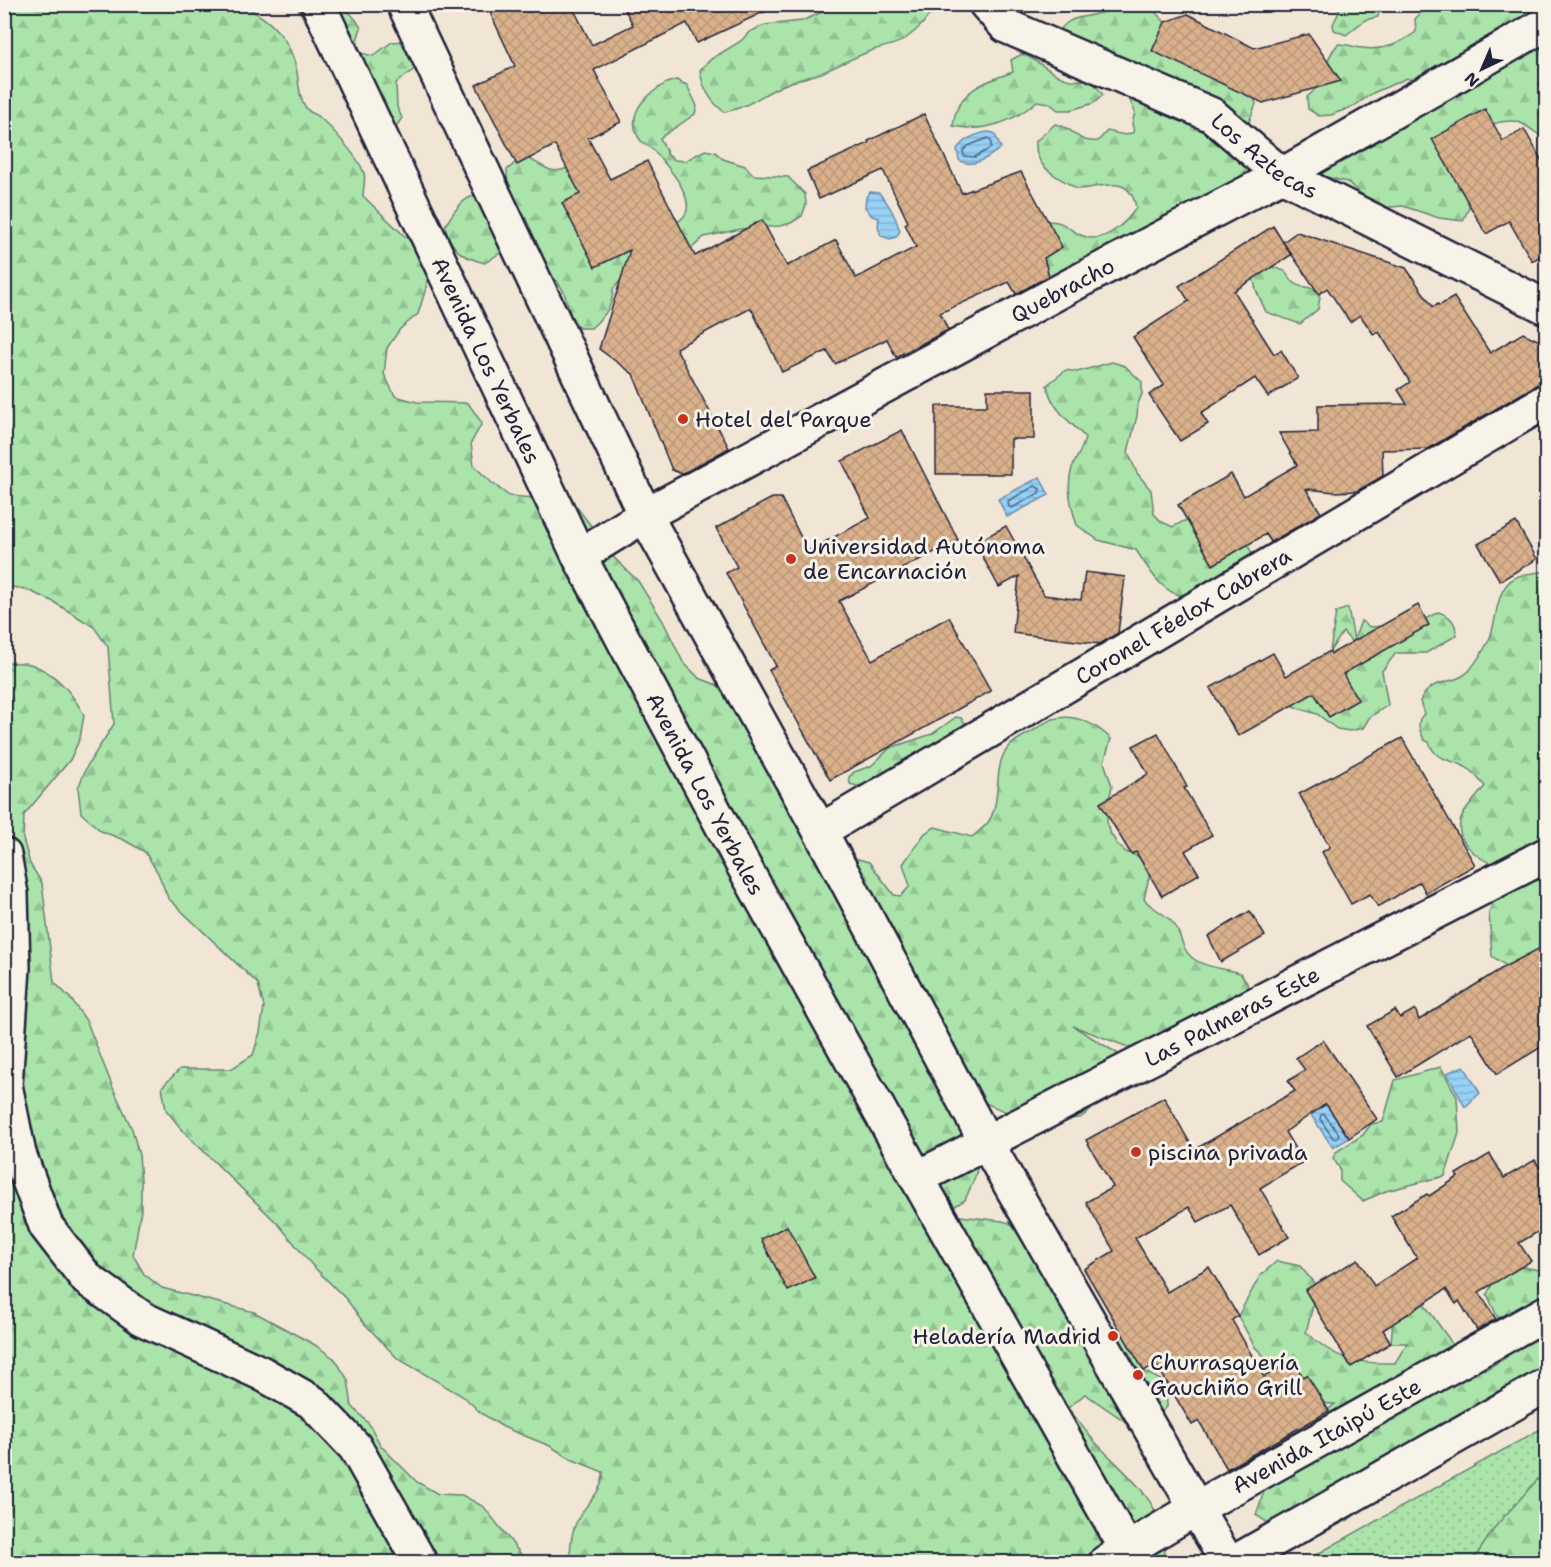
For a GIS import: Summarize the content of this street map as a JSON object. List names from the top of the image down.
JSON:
{
  "streets": {
    "street": [
      "Los Aztecas",
      "Quebracho",
      "Avenida Los Yerbales",
      "Coronel Féelox Cabrera",
      "Las Palmeras Este",
      "Avenida Itaipú Este"
    ]
  },
  "crossings": [
    ["Los Aztecas", "Quebracho"],
    ["Quebracho", "Avenida Los Yerbales"],
    ["Avenida Los Yerbales", "Las Palmeras Este"],
    ["Avenida Los Yerbales", "Avenida Itaipú Este"]
  ],
  "places": [
    "Hotel del Parque",
    "Universidad Autónoma de Encarnación",
    "piscina privada",
    "Heladería Madrid",
    "Churrasquería Gauchiño Grill"
  ],
  "north": "bottom left"
}
